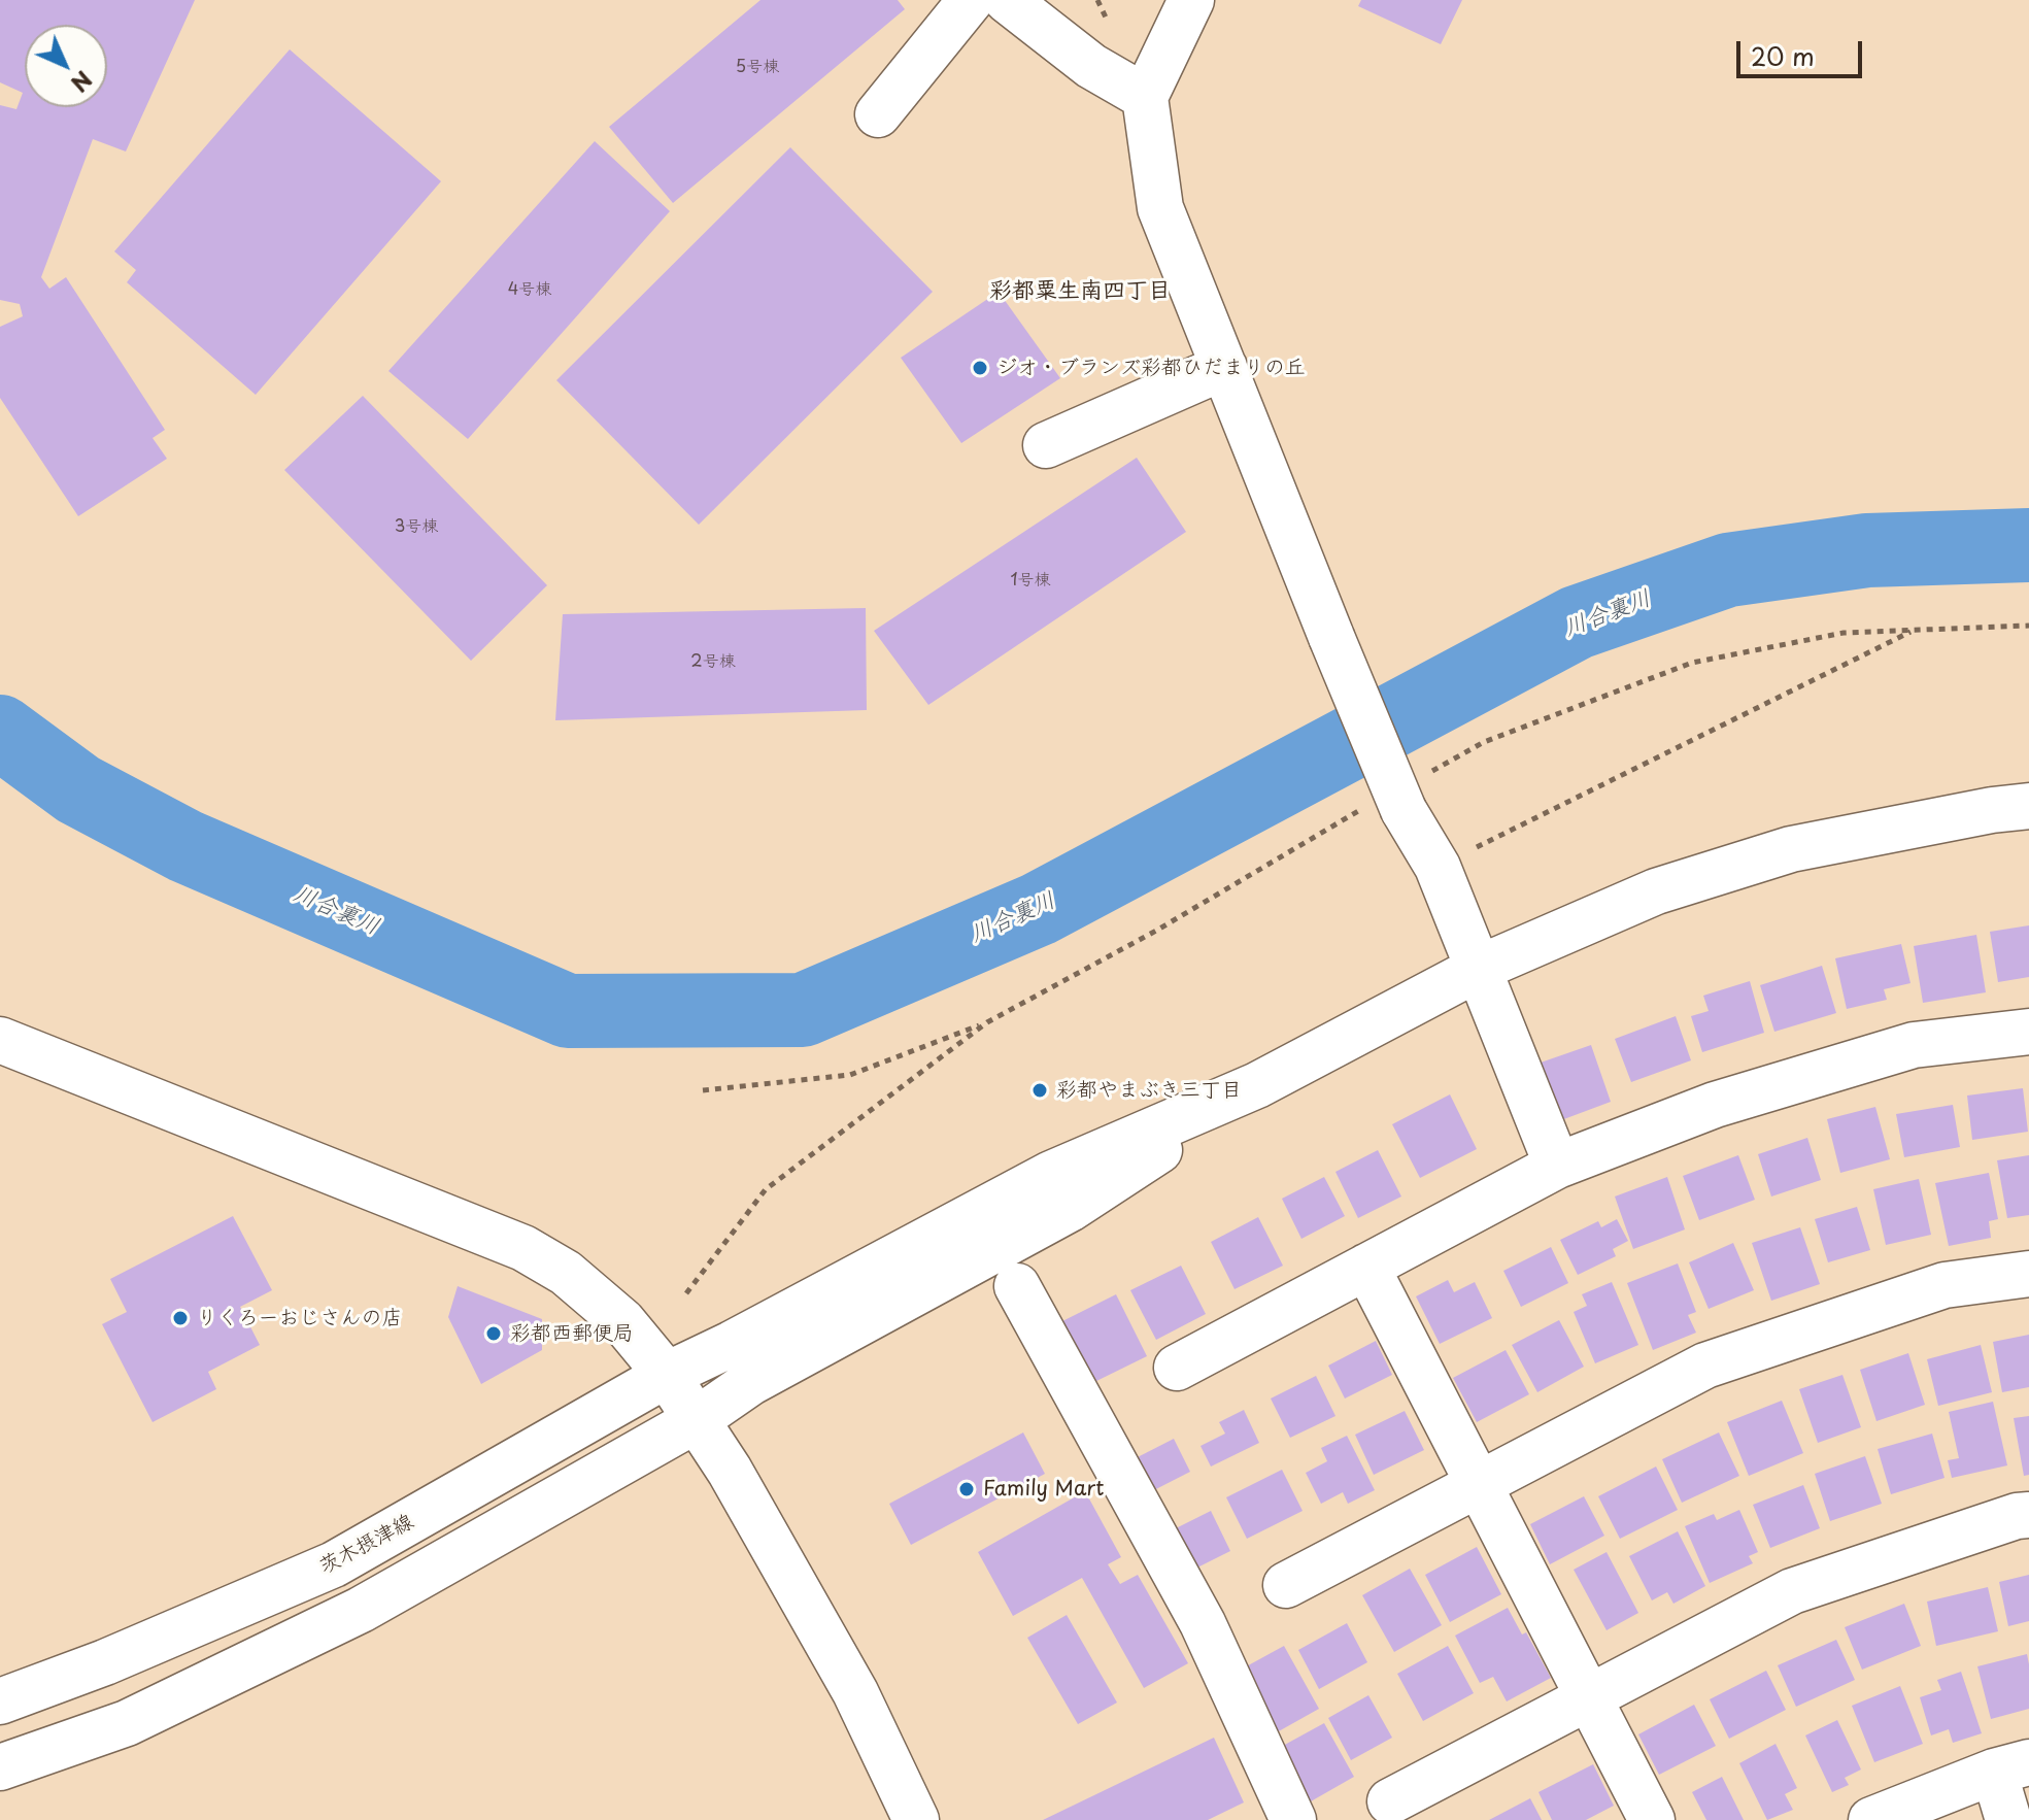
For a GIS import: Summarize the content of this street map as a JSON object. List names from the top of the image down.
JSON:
{
  "streets": {
    "street": ["茨木摂津線"]
  },
  "districts": ["彩都粟生南四丁目"],
  "water": ["川合裏川"],
  "places": [
    "ジオ・ブランズ彩都ひだまりの丘",
    "彩都やまぶき三丁目",
    "りくろーおじさんの店",
    "彩都西郵便局",
    "Family Mart"
  ],
  "house_numbers": [
    "5号棟",
    "4号棟",
    "3号棟",
    "1号棟",
    "2号棟"
  ],
  "scale_bar": "20 m",
  "north": "bottom right"
}
